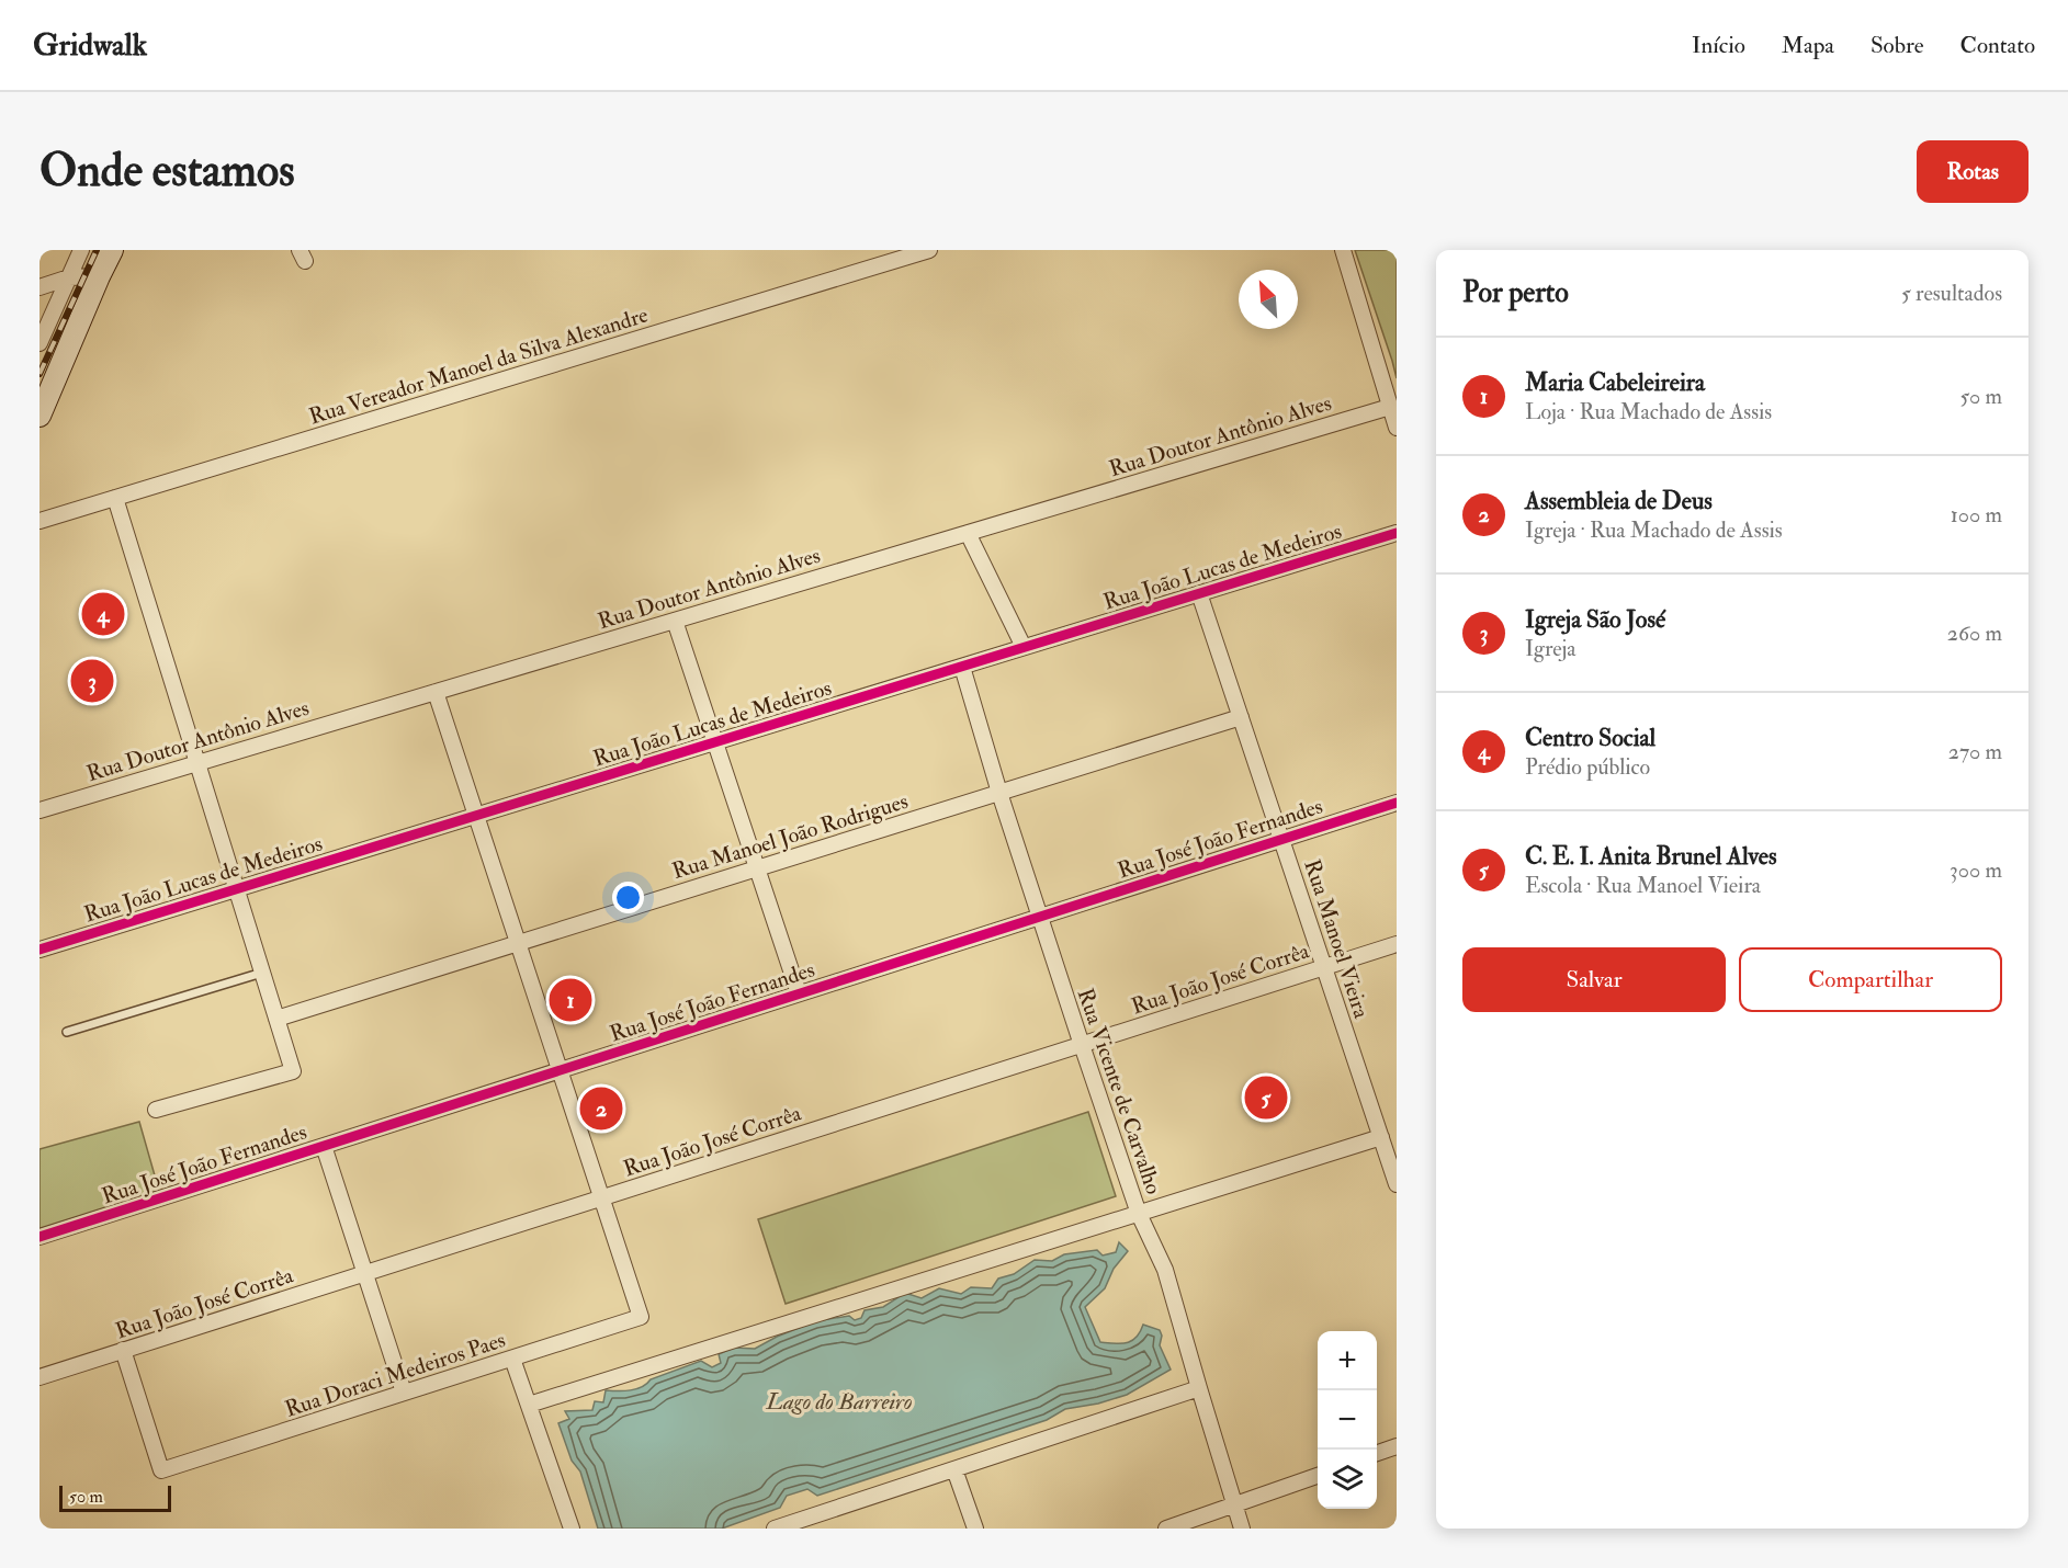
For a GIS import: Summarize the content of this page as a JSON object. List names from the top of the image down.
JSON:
{
  "streets": {
    "street": [
      "Rua Vereador Manoel da Silva Alexandre",
      "Rua Doutor Antônio Alves",
      "Rua João Lucas de Medeiros",
      "Rua Manoel João Rodrigues",
      "Rua José João Fernandes",
      "Rua Manoel Vieira",
      "Rua João José Corrêa",
      "Rua Vicente de Carvalho",
      "Rua Doraci Medeiros Paes"
    ]
  },
  "crossings": [
    ["Rua João Lucas de Medeiros", "Rua Manoel Vieira"],
    ["Rua João Lucas de Medeiros", "Rua Vicente de Carvalho"],
    ["Rua Manoel João Rodrigues", "Rua Manoel Vieira"],
    ["Rua Manoel João Rodrigues", "Rua Vicente de Carvalho"],
    ["Rua José João Fernandes", "Rua Manoel Vieira"],
    ["Rua José João Fernandes", "Rua Vicente de Carvalho"],
    ["Rua Manoel Vieira", "Rua João José Corrêa"],
    ["Rua João José Corrêa", "Rua Vicente de Carvalho"],
    ["Rua João José Corrêa", "Rua Doraci Medeiros Paes"]
  ],
  "water": ["Lago do Barreiro"],
  "scale_bar": "50 m",
  "north": "top left",
  "page": {
    "header": "Gridwalk",
    "nav": [
      "Início",
      "Mapa",
      "Sobre",
      "Contato"
    ],
    "buttons": [
      "Rotas",
      ["Salvar", "Compartilhar"]
    ],
    "title": "Onde estamos",
    "heading": ["Por perto", "5 resultados"],
    "list": [
      {
        "mark": "1",
        "name": "Maria Cabeleireira",
        "note": "Loja · Rua Machado de Assis",
        "value": "50 m"
      },
      {
        "mark": "2",
        "name": "Assembleia de Deus",
        "note": "Igreja · Rua Machado de Assis",
        "value": "100 m"
      },
      {
        "mark": "3",
        "name": "Igreja São José",
        "note": "Igreja",
        "value": "260 m"
      },
      {
        "mark": "4",
        "name": "Centro Social",
        "note": "Prédio público",
        "value": "270 m"
      },
      {
        "mark": "5",
        "name": "C. E. I. Anita Brunel Alves",
        "note": "Escola · Rua Manoel Vieira",
        "value": "300 m"
      }
    ],
    "pins": [
      "4",
      "3",
      "1",
      "5",
      "2"
    ],
    "map_buttons": ["+", "−"],
    "scale": "50 m"
  }
}
